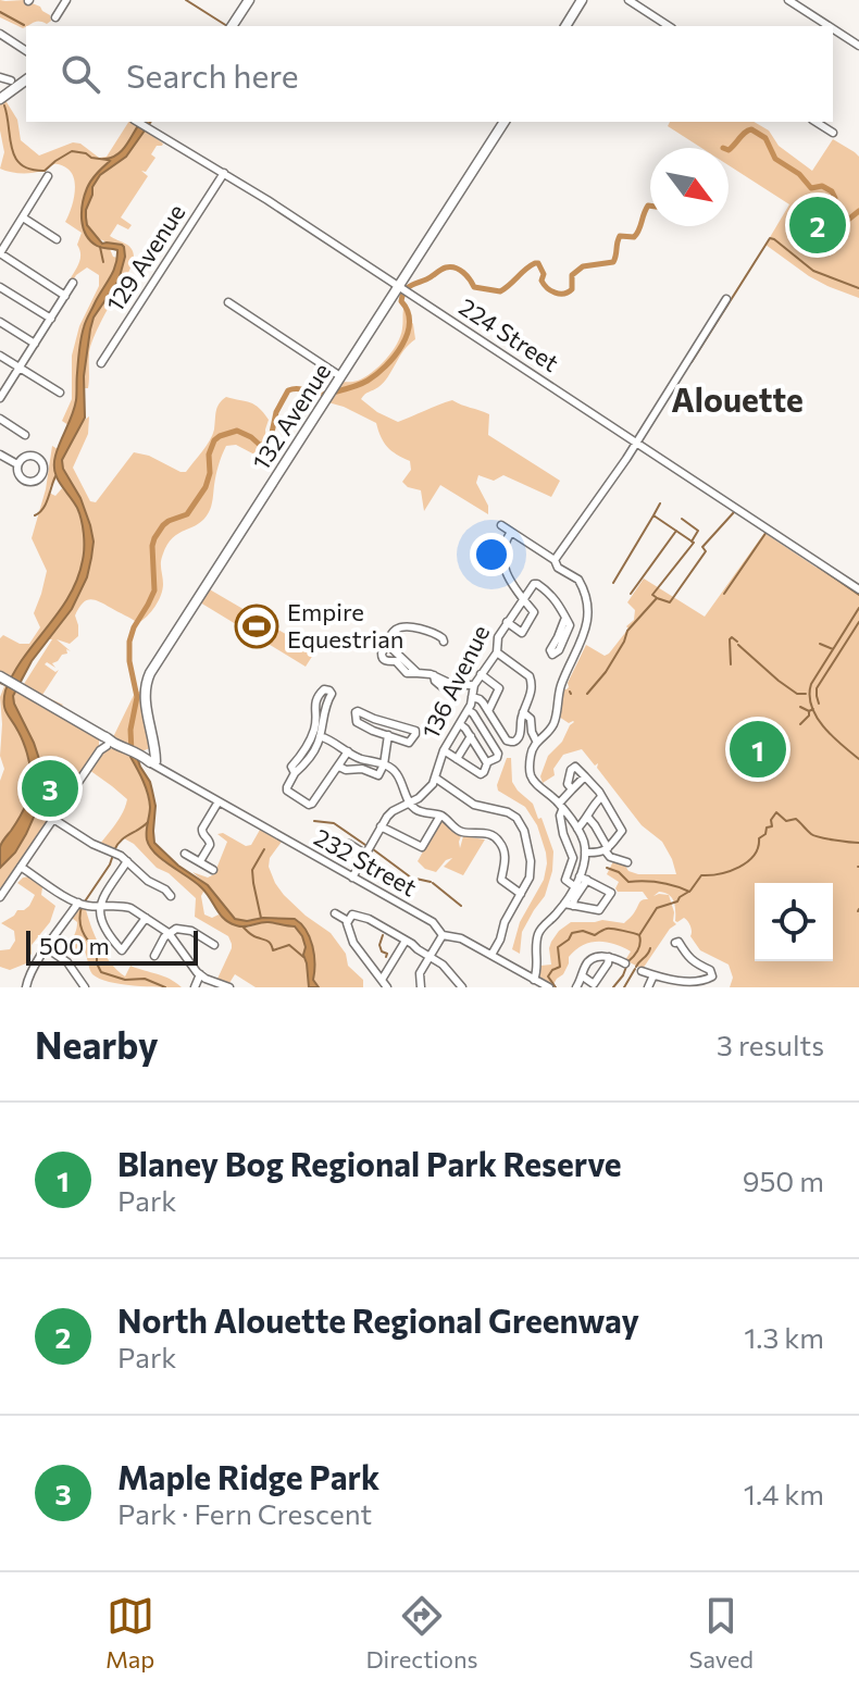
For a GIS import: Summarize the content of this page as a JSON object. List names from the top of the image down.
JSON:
{
  "streets": {
    "main road": ["132 Avenue", "232 Street"],
    "street": ["129 Avenue", "224 Street", "136 Avenue"]
  },
  "crossings": [
    ["129 Avenue", "224 Street"],
    ["224 Street", "132 Avenue"],
    ["132 Avenue", "232 Street"],
    ["136 Avenue", "232 Street"]
  ],
  "districts": ["Alouette"],
  "places": {
    "sports": ["Empire Equestrian"]
  },
  "scale_bar": "500 m",
  "north": "bottom right",
  "page": {
    "search": "Search here",
    "pins": ["2", "1", "3"],
    "scale": "500 m",
    "heading": ["Nearby", "3 results"],
    "list": [
      {
        "mark": "1",
        "name": "Blaney Bog Regional Park Reserve",
        "note": "Park",
        "value": "950 m"
      },
      {
        "mark": "2",
        "name": "North Alouette Regional Greenway",
        "note": "Park",
        "value": "1.3 km"
      },
      {
        "mark": "3",
        "name": "Maple Ridge Park",
        "note": "Park · Fern Crescent",
        "value": "1.4 km"
      }
    ],
    "nav": ["Map", "Directions", "Saved"]
  }
}
